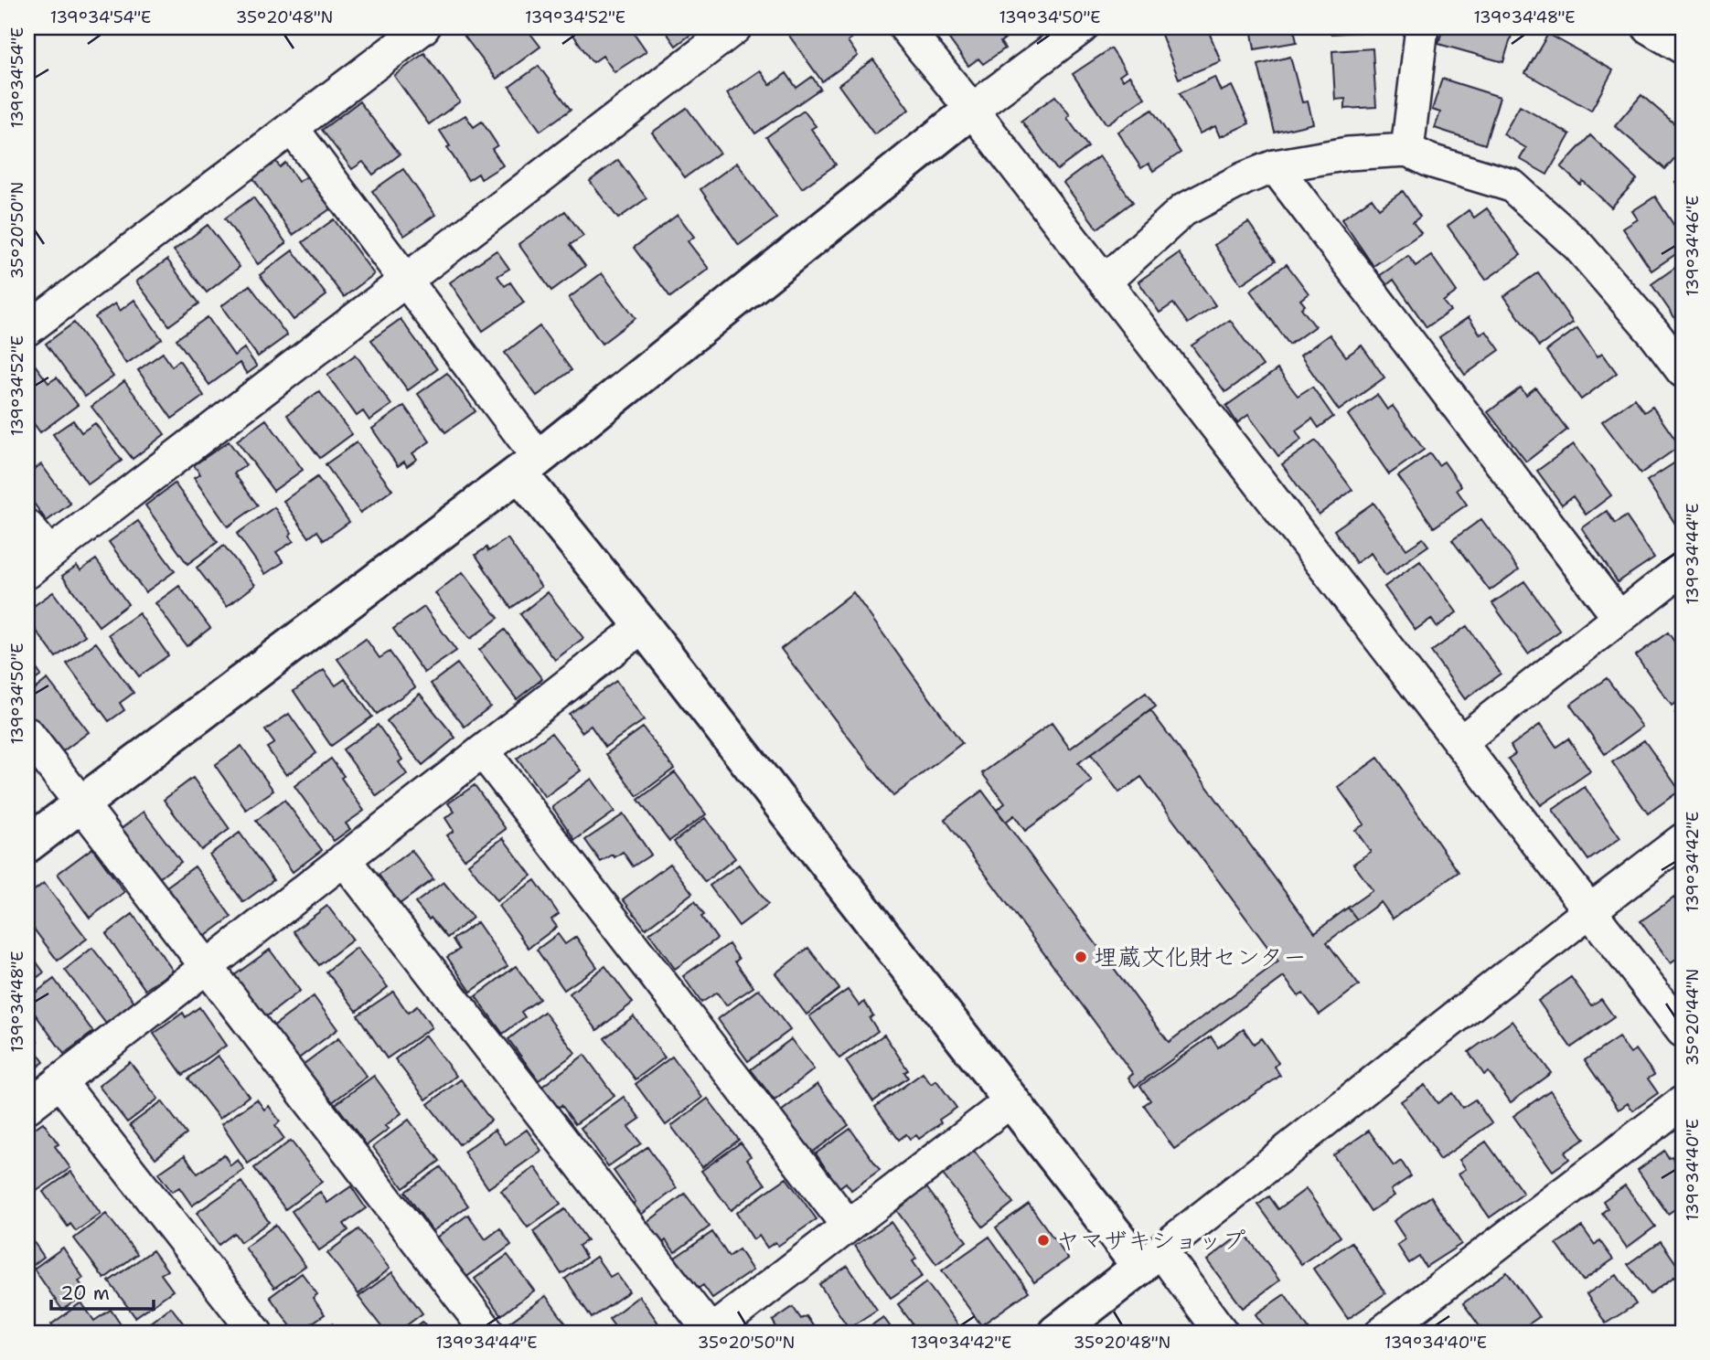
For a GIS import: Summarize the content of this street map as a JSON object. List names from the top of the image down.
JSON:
{
  "places": ["埋蔵文化財センター", "ヤマザキショップ"],
  "scale_bar": "20 m",
  "coordinates": [
    "139°34'54\"E",
    "35°20'48\"N",
    "139°34'52\"E",
    "139°34'50\"E",
    "139°34'48\"E",
    "35°20'50\"N",
    "139°34'46\"E",
    "139°34'44\"E",
    "139°34'42\"E",
    "35°20'44\"N",
    "139°34'40\"E"
  ]
}
